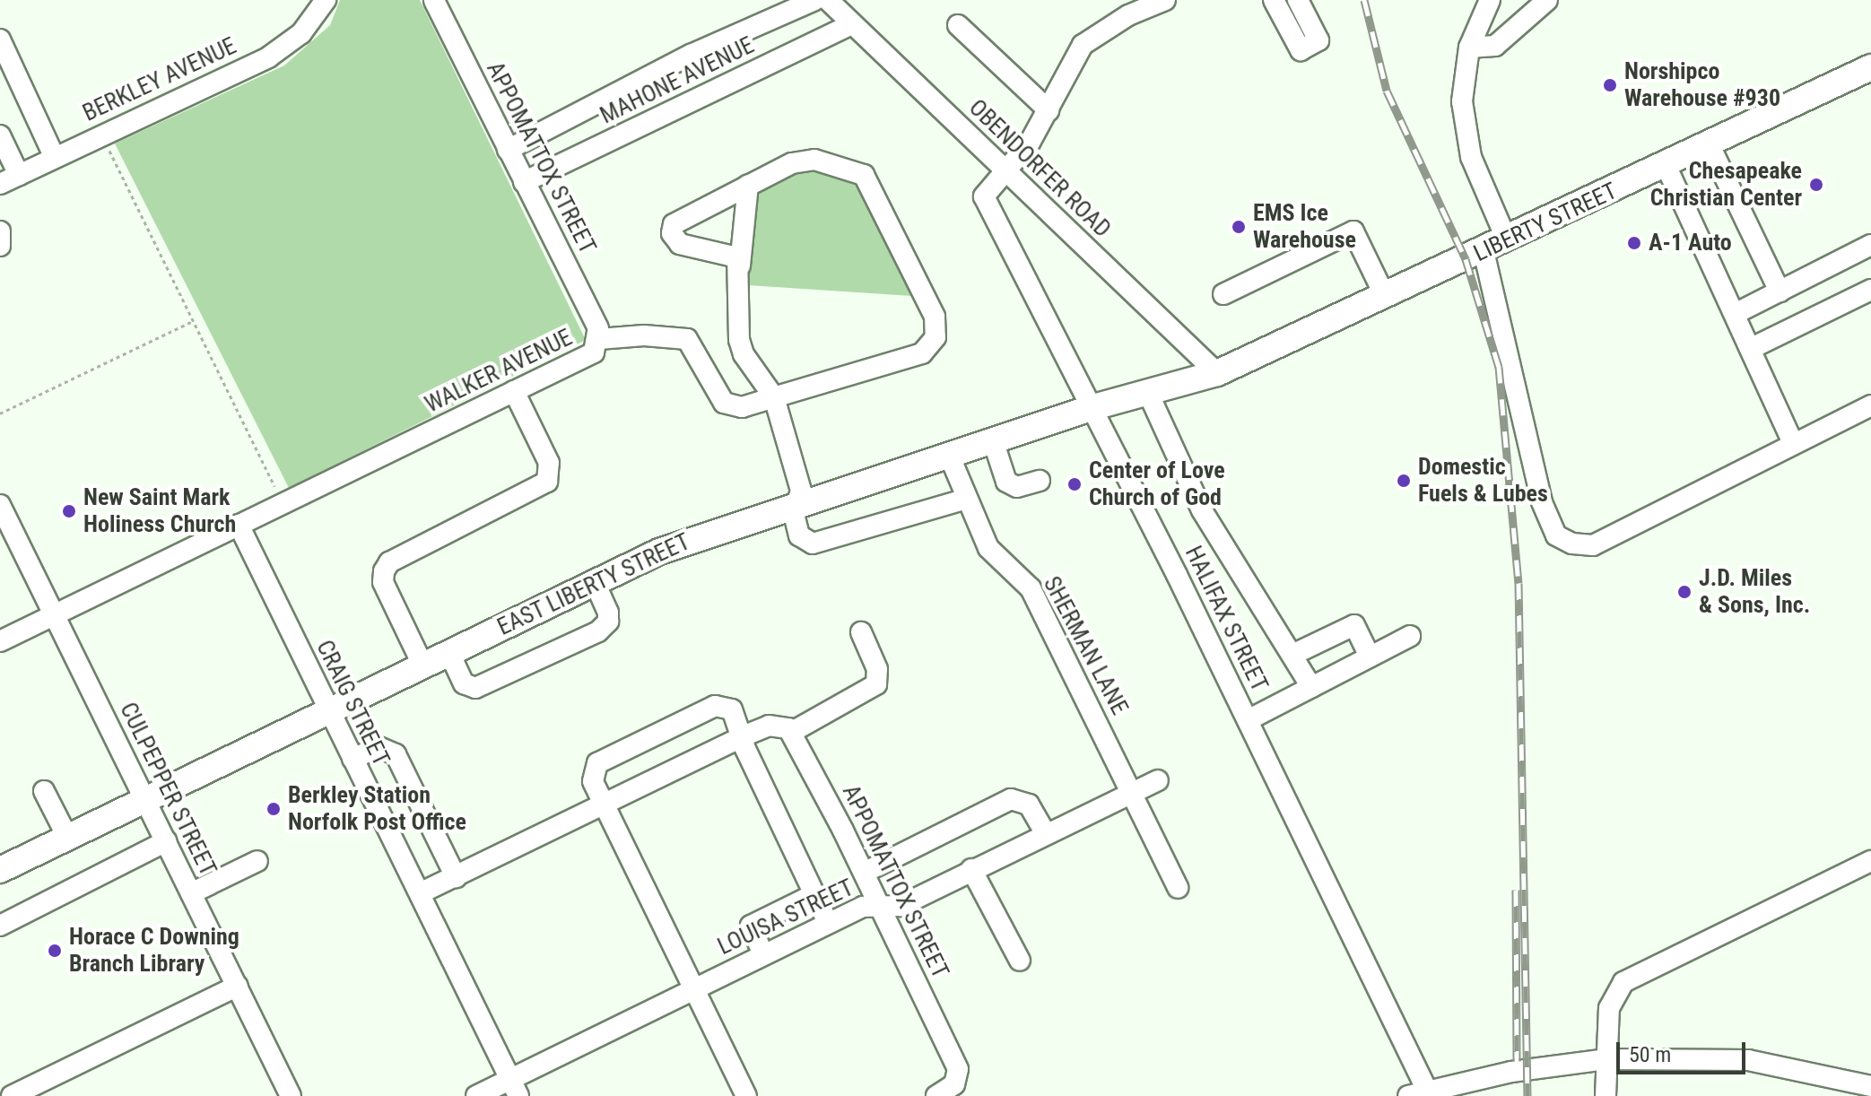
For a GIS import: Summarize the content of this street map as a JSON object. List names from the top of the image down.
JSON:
{
  "streets": {
    "main road": ["LIBERTY STREET", "EAST LIBERTY STREET"],
    "street": [
      "BERKLEY AVENUE",
      "MAHONE AVENUE",
      "APPOMATTOX STREET",
      "OBENDORFER ROAD",
      "WALKER AVENUE",
      "HALIFAX STREET",
      "SHERMAN LANE",
      "CRAIG STREET",
      "CULPEPPER STREET",
      "LOUISA STREET"
    ]
  },
  "crossings": [
    ["MAHONE AVENUE", "APPOMATTOX STREET"],
    ["MAHONE AVENUE", "OBENDORFER ROAD"],
    ["APPOMATTOX STREET", "WALKER AVENUE"],
    ["APPOMATTOX STREET", "LOUISA STREET"],
    ["OBENDORFER ROAD", "LIBERTY STREET"],
    ["OBENDORFER ROAD", "EAST LIBERTY STREET"],
    ["OBENDORFER ROAD", "HALIFAX STREET"],
    ["LIBERTY STREET", "EAST LIBERTY STREET"],
    ["WALKER AVENUE", "CRAIG STREET"],
    ["WALKER AVENUE", "CULPEPPER STREET"],
    ["EAST LIBERTY STREET", "HALIFAX STREET"],
    ["EAST LIBERTY STREET", "SHERMAN LANE"],
    ["EAST LIBERTY STREET", "CRAIG STREET"],
    ["EAST LIBERTY STREET", "CULPEPPER STREET"],
    ["SHERMAN LANE", "LOUISA STREET"],
    ["CRAIG STREET", "LOUISA STREET"]
  ],
  "places": [
    "Norshipco Warehouse #930",
    "Chesapeake Christian Center",
    "EMS Ice Warehouse",
    "A-1 Auto",
    "Domestic Fuels & Lubes",
    "Center of Love Church of God",
    "New Saint Mark Holiness Church",
    "J.D. Miles & Sons, Inc.",
    "Berkley Station Norfolk Post Office",
    "Horace C Downing Branch Library"
  ],
  "scale_bar": "50 m"
}
